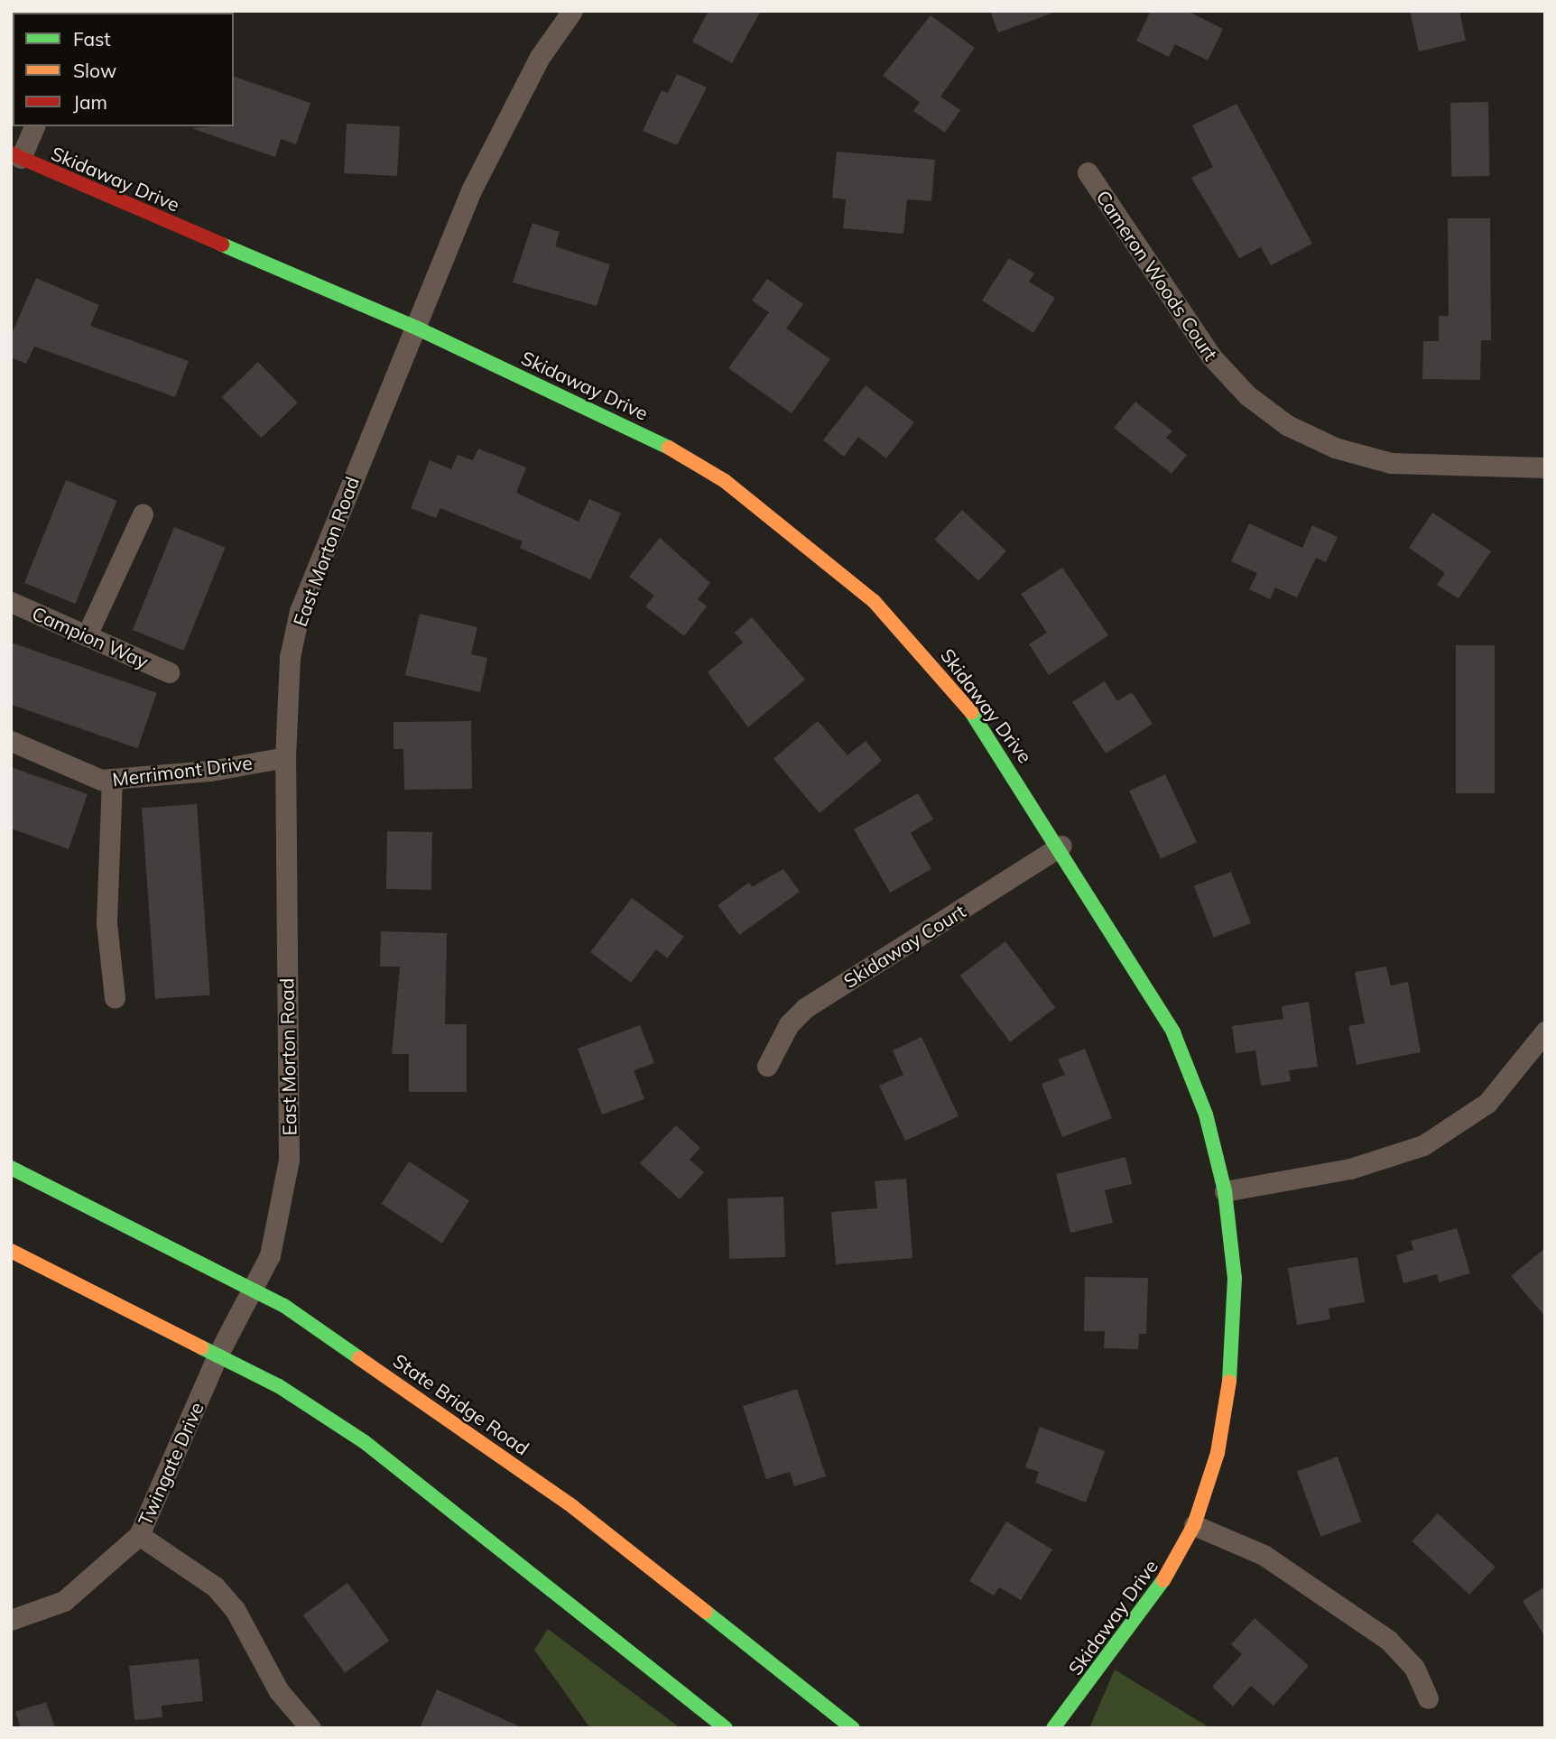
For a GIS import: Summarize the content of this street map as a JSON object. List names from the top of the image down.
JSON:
{
  "streets": {
    "main road": ["Skidaway Drive", "State Bridge Road"],
    "street": [
      "Cameron Woods Court",
      "East Morton Road",
      "Campion Way",
      "Merrimont Drive",
      "Skidaway Court",
      "Twingate Drive"
    ]
  },
  "crossings": [
    ["Skidaway Drive", "East Morton Road"],
    ["Skidaway Drive", "Skidaway Court"],
    ["East Morton Road", "Merrimont Drive"],
    ["East Morton Road", "State Bridge Road"],
    ["East Morton Road", "Twingate Drive"],
    ["State Bridge Road", "Twingate Drive"]
  ],
  "legend": ["Fast", "Slow", "Jam"]
}
